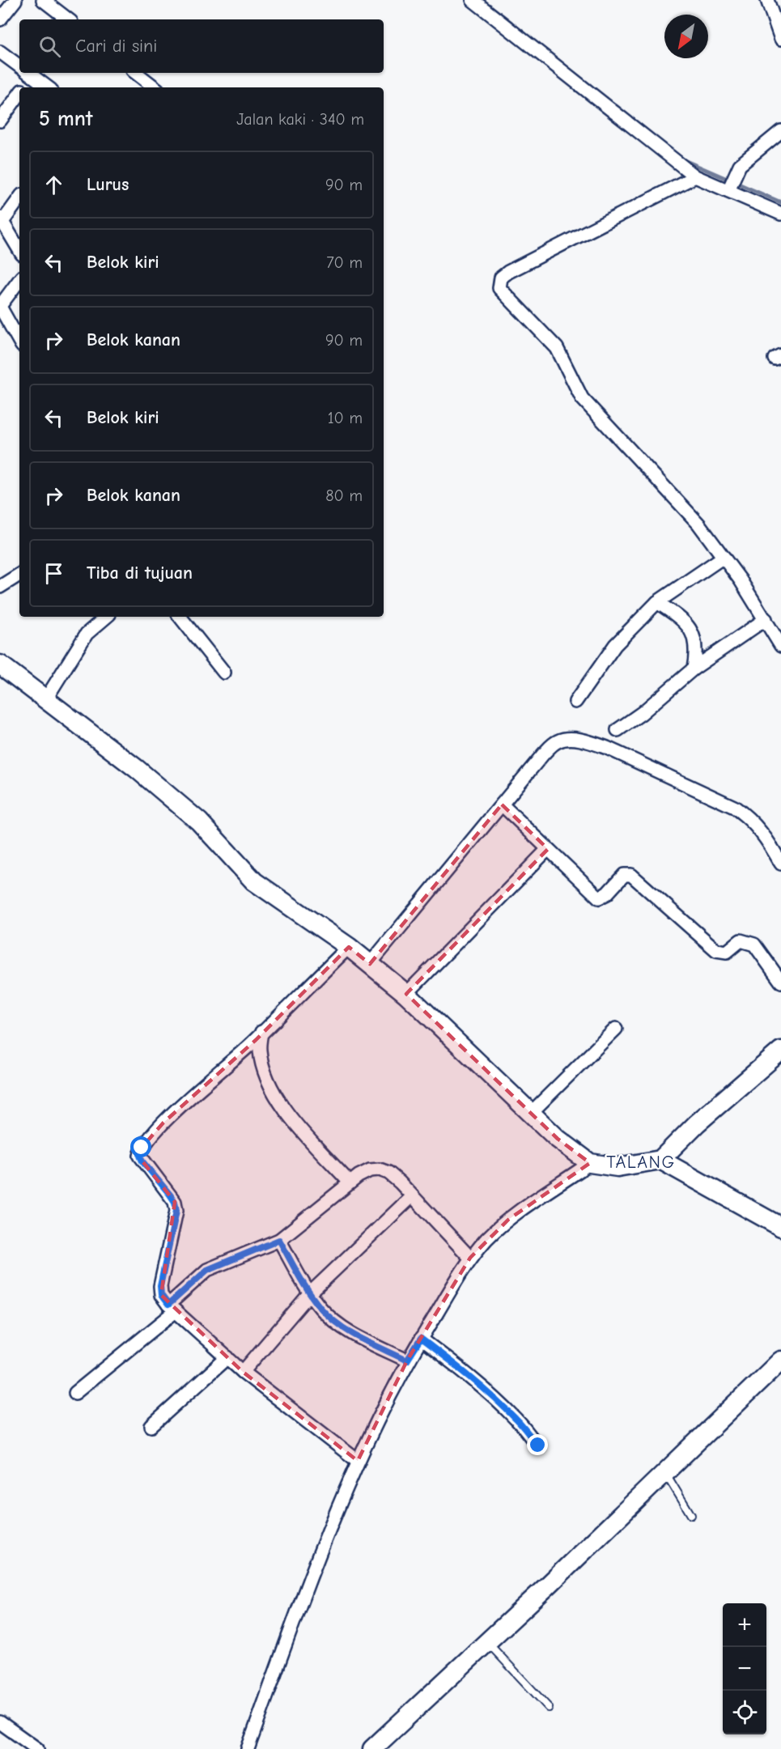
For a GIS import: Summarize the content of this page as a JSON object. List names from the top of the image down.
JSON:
{
  "districts": ["TALANG"],
  "north": "bottom left",
  "page": {
    "search": "Cari di sini",
    "heading": ["5 mnt", "Jalan kaki · 340 m"],
    "list": [
      ["Lurus", "90 m"],
      ["Belok kiri", "70 m"],
      ["Belok kanan", "90 m"],
      ["Belok kiri", "10 m"],
      ["Belok kanan", "80 m"],
      "Tiba di tujuan"
    ],
    "map_buttons": ["+", "−"]
  }
}
